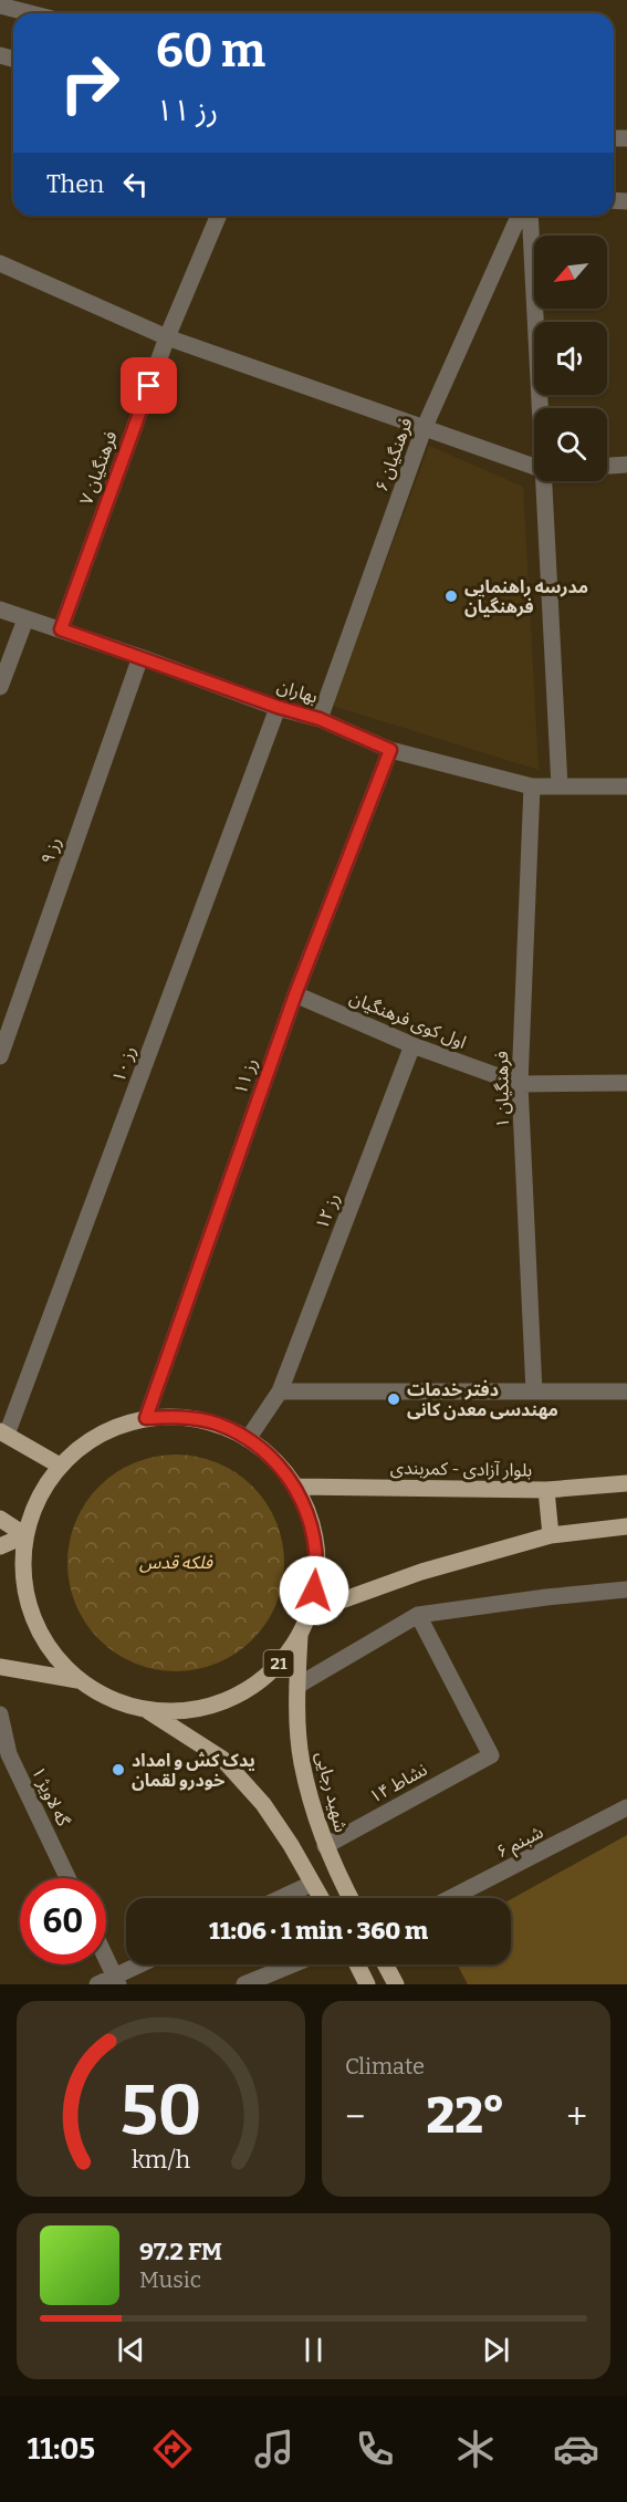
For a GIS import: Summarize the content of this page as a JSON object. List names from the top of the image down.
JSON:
{
  "streets": {
    "main road": ["بلوار آزادی - کمربندی", "21", "شهید رجایی"],
    "street": [
      "فرهنگیان ۶",
      "فرهنگیان ۷",
      "بهاران",
      "رز ۹",
      "اول کوی فرهنگیان",
      "رز ۱۰",
      "رز ۱۱",
      "فرهنگیان ۱",
      "رز ۱۲",
      "نشاط ۱۴",
      "گه لاویژ ۱",
      "شبنم ۶"
    ]
  },
  "crossings": [
    ["فرهنگیان ۶", "بهاران"],
    ["فرهنگیان ۷", "بهاران"],
    ["بهاران", "رز ۹"],
    ["بهاران", "رز ۱۰"],
    ["بهاران", "رز ۱۱"],
    ["بهاران", "فرهنگیان ۱"],
    ["اول کوی فرهنگیان", "رز ۱۱"],
    ["اول کوی فرهنگیان", "فرهنگیان ۱"],
    ["اول کوی فرهنگیان", "رز ۱۲"],
    ["رز ۱۱", "21"],
    ["رز ۱۲", "21"],
    ["بلوار آزادی - کمربندی", "21"],
    ["21", "شهید رجایی"],
    ["نشاط ۱۴", "شهید رجایی"]
  ],
  "parks": ["فلکه قدس"],
  "places": ["مدرسه راهنمایی فرهنگیان", "دفتر خدمات مهندسی معدن کانی", "یدک کش و امداد خودرو لقمان"],
  "north": "bottom left",
  "page": {
    "turn": ["60 m", "رز ۱۱"],
    "then": "Then",
    "limit": "60",
    "trip": "11:06 · 1 min · 360 m",
    "tile": "Climate",
    "heat": ["−", "22°", "+"],
    "song": ["97.2 FM", "Music"],
    "tabs": "11:05",
    "gauge": ["50", "km/h"]
  }
}
